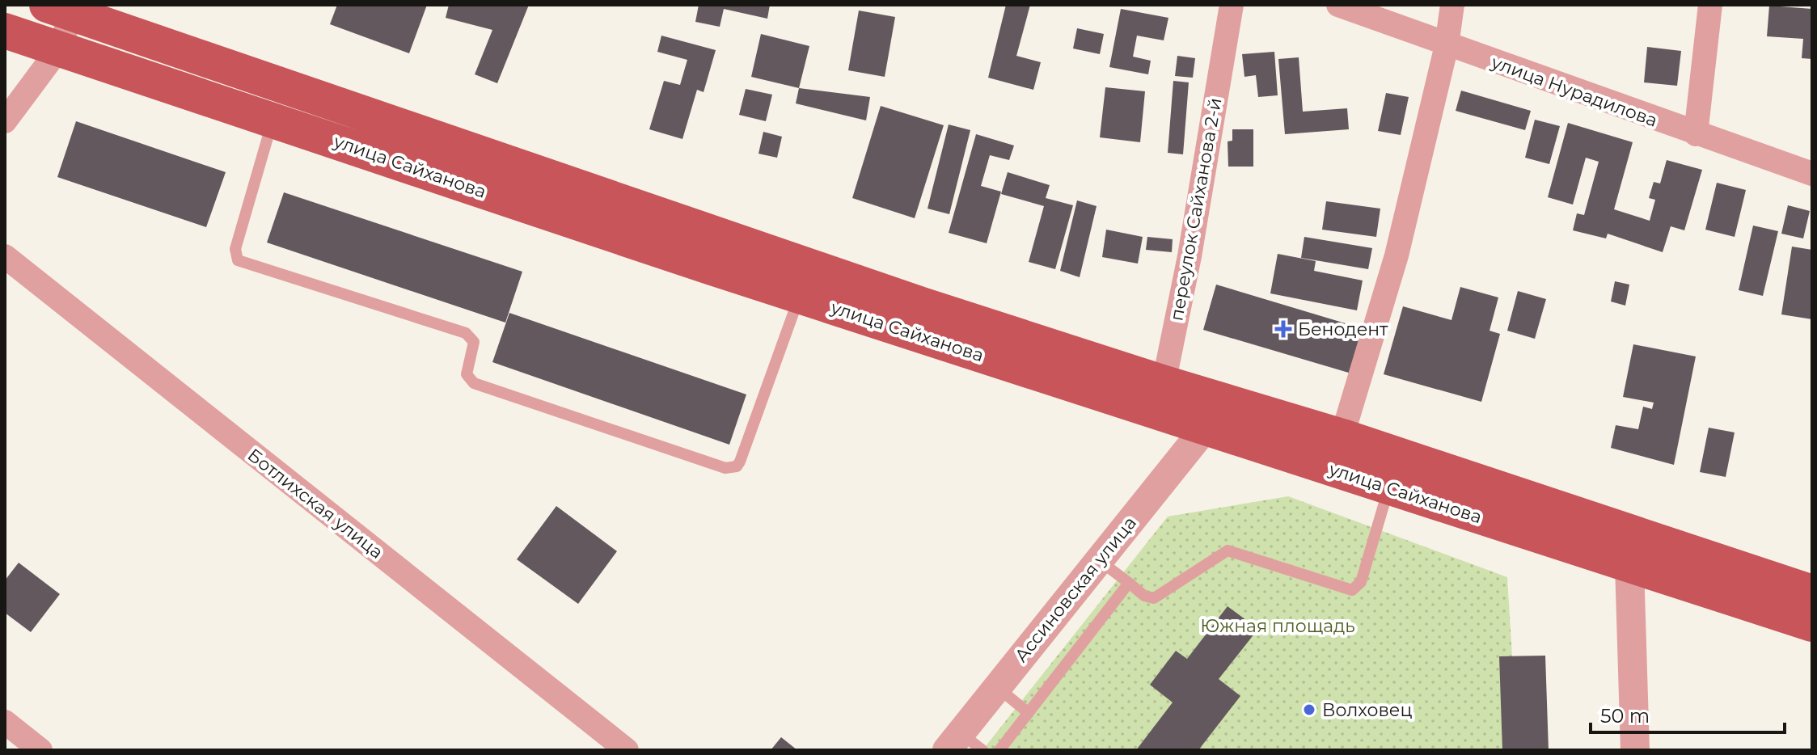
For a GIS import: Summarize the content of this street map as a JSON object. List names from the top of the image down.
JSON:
{
  "streets": {
    "main road": ["улица Сайханова"],
    "street": [
      "улица Нурадилова",
      "переулок Сайханова 2-й",
      "Ботлихская улица",
      "Ассиновская улица"
    ]
  },
  "crossings": [
    ["улица Сайханова", "переулок Сайханова 2-й"],
    ["улица Сайханова", "Ассиновская улица"]
  ],
  "parks": ["Южная площадь"],
  "places": {
    "health": ["Бенодент"],
    "other": ["Волховец"]
  },
  "scale_bar": "50 m"
}
